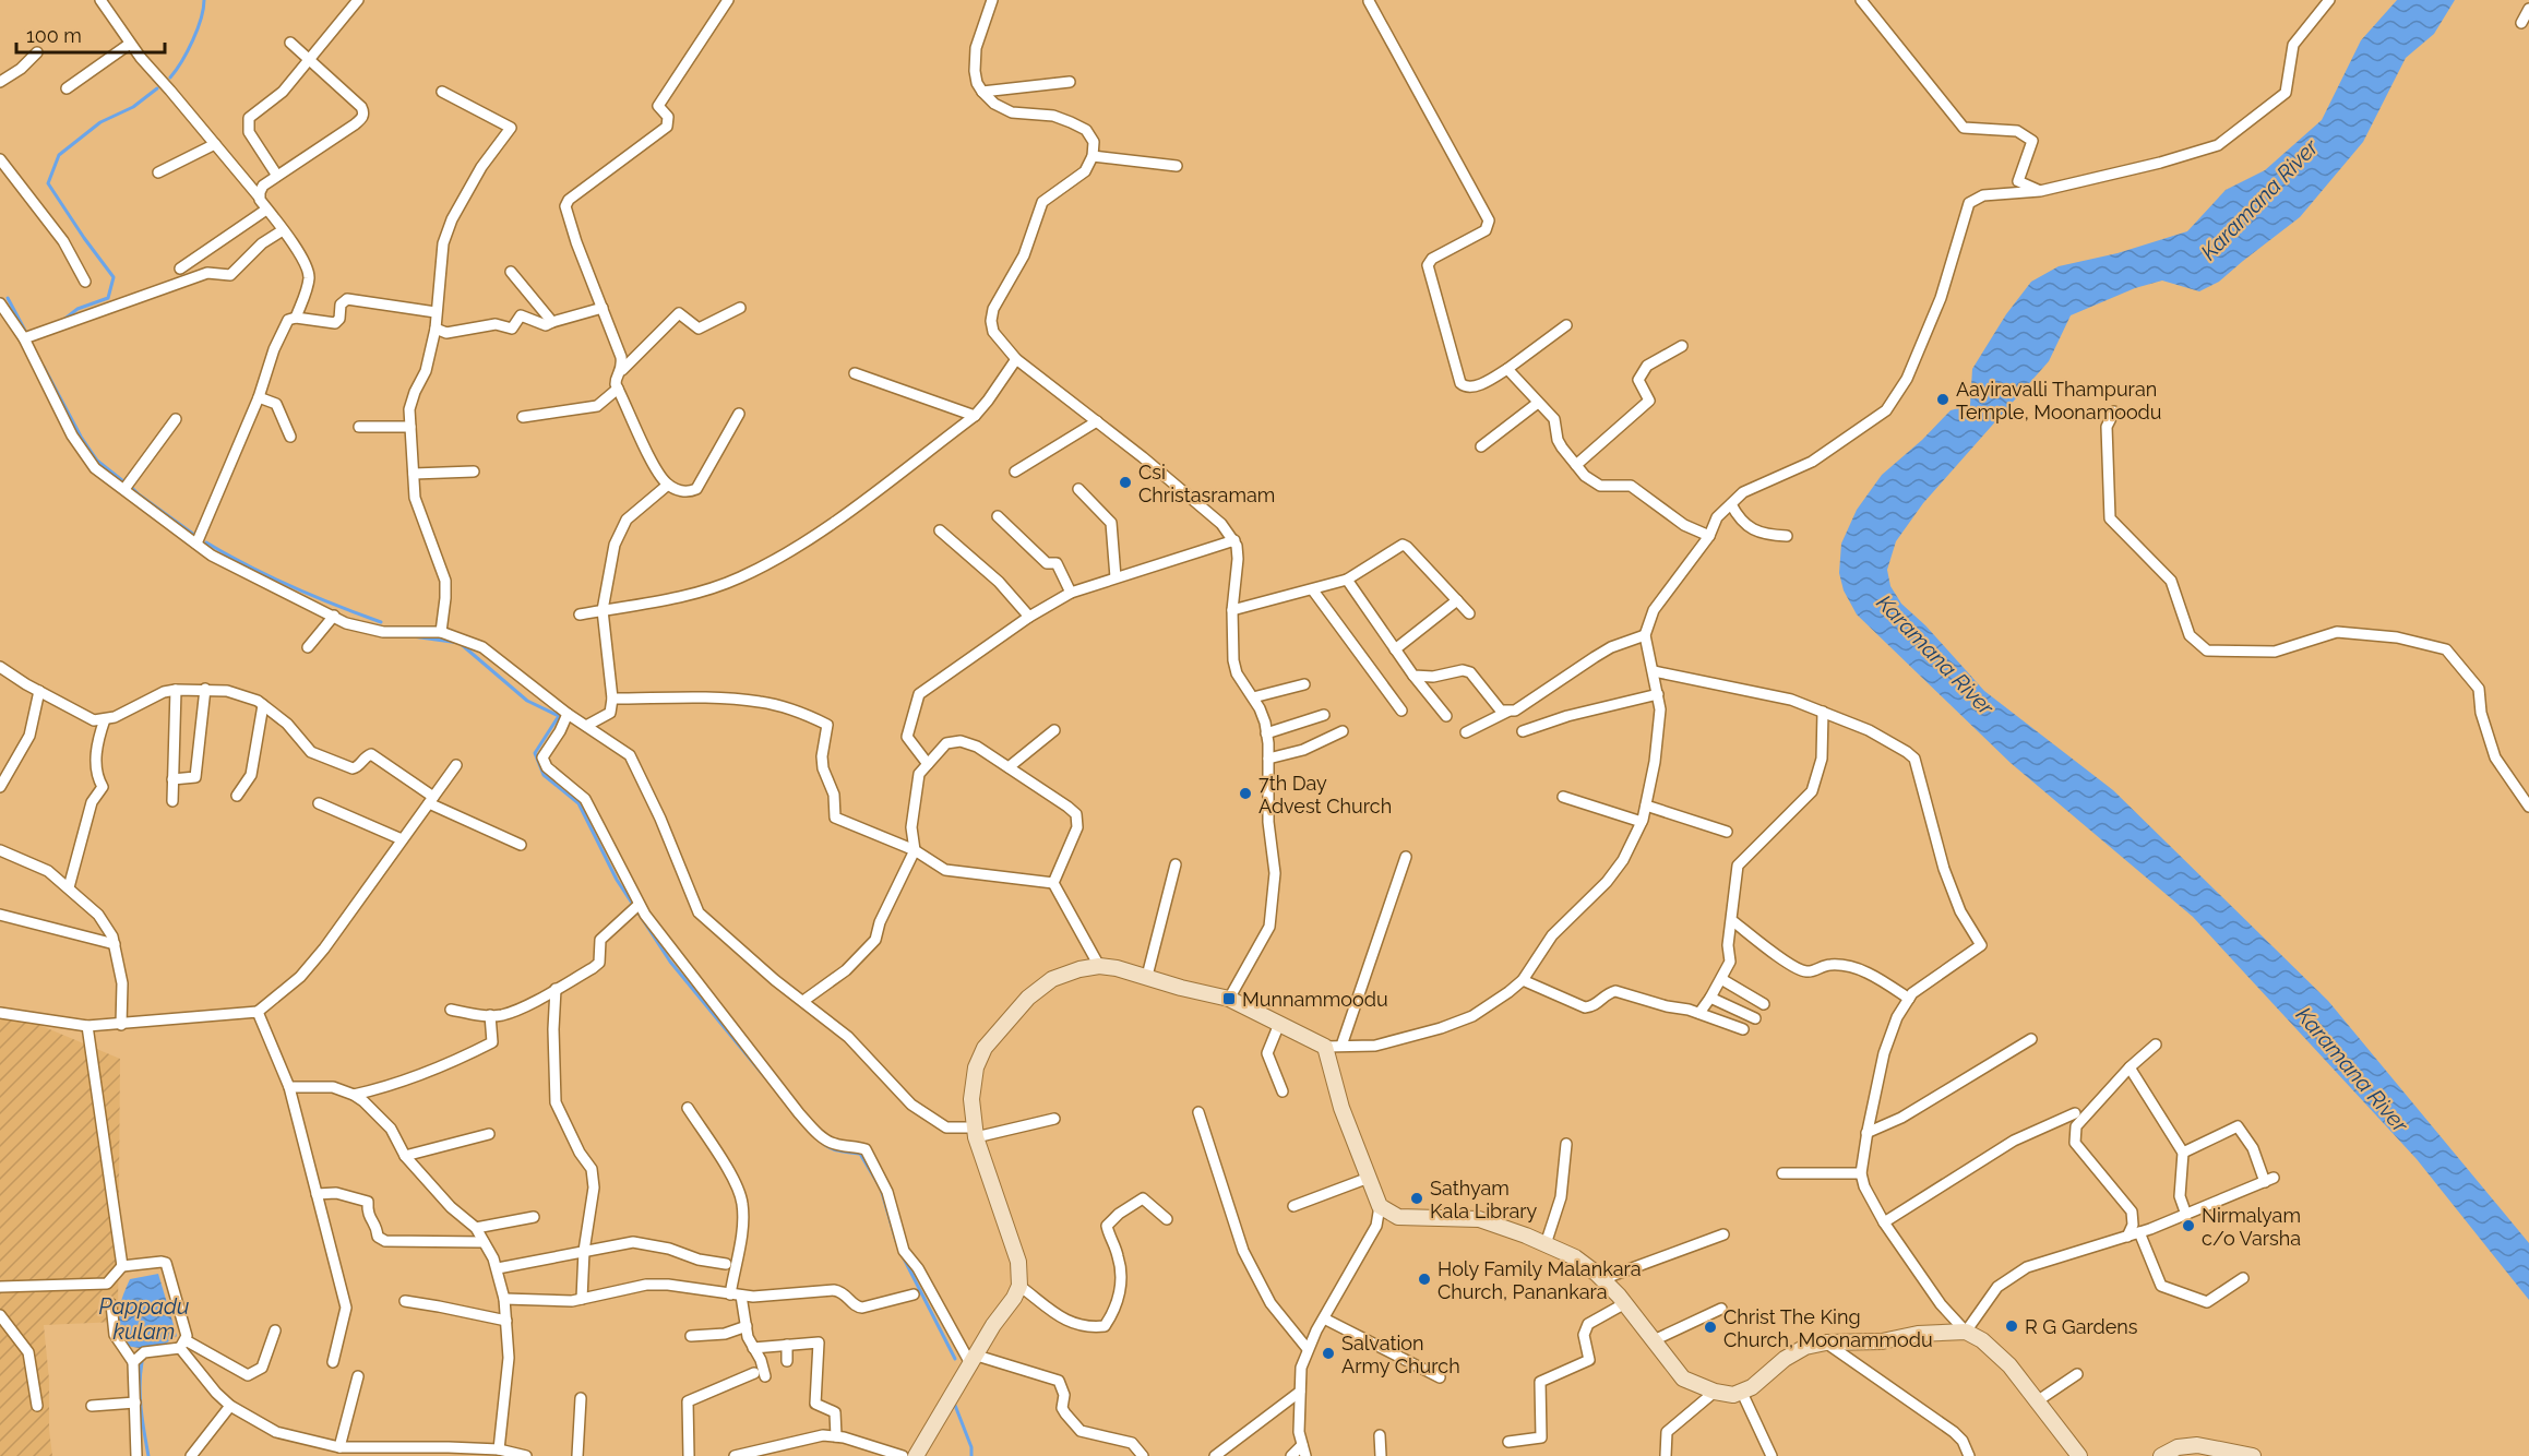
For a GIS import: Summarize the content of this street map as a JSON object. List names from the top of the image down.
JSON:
{
  "water": ["Karamana River", "Pappadu kulam"],
  "places": {
    "other": [
      "Aayiravalli Thampuran Temple, Moonamoodu",
      "Csi Christasramam",
      "7th Day Advest Church",
      "Sathyam Kala Library",
      "Nirmalyam c/o Varsha",
      "Holy Family Malankara Church, Panankara",
      "R G Gardens",
      "Christ The King Church, Moonammodu",
      "Salvation Army Church"
    ],
    "transit": ["Munnammoodu"]
  },
  "scale_bar": "100 m"
}
